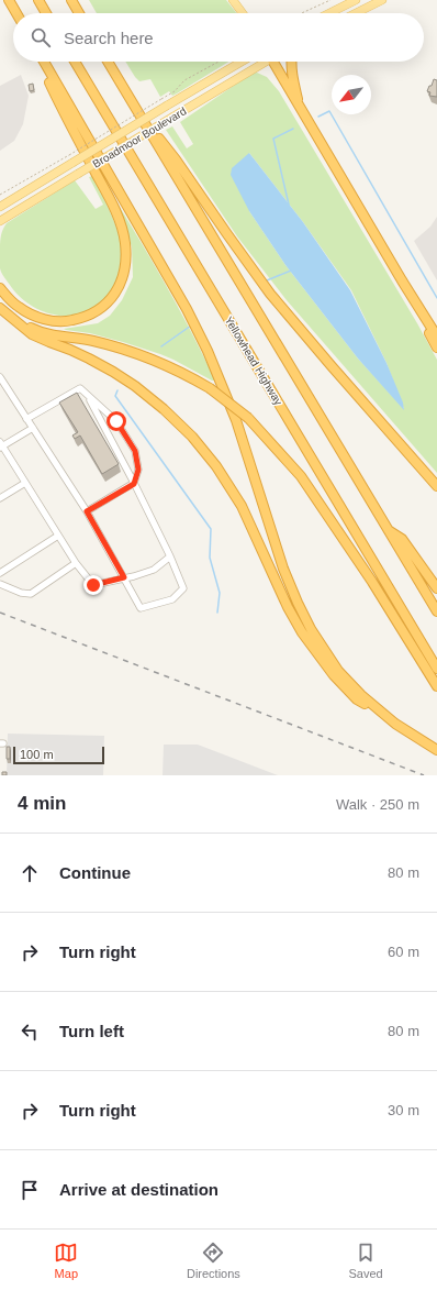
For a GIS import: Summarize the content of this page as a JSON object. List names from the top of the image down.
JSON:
{
  "streets": {
    "highway": ["Yellowhead Highway"],
    "main road": ["Broadmoor Boulevard"]
  },
  "scale_bar": "100 m",
  "north": "bottom left",
  "page": {
    "search": "Search here",
    "scale": "100 m",
    "heading": ["4 min", "Walk · 250 m"],
    "list": [
      ["Continue", "80 m"],
      ["Turn right", "60 m"],
      ["Turn left", "80 m"],
      ["Turn right", "30 m"],
      "Arrive at destination"
    ],
    "nav": ["Map", "Directions", "Saved"]
  }
}
